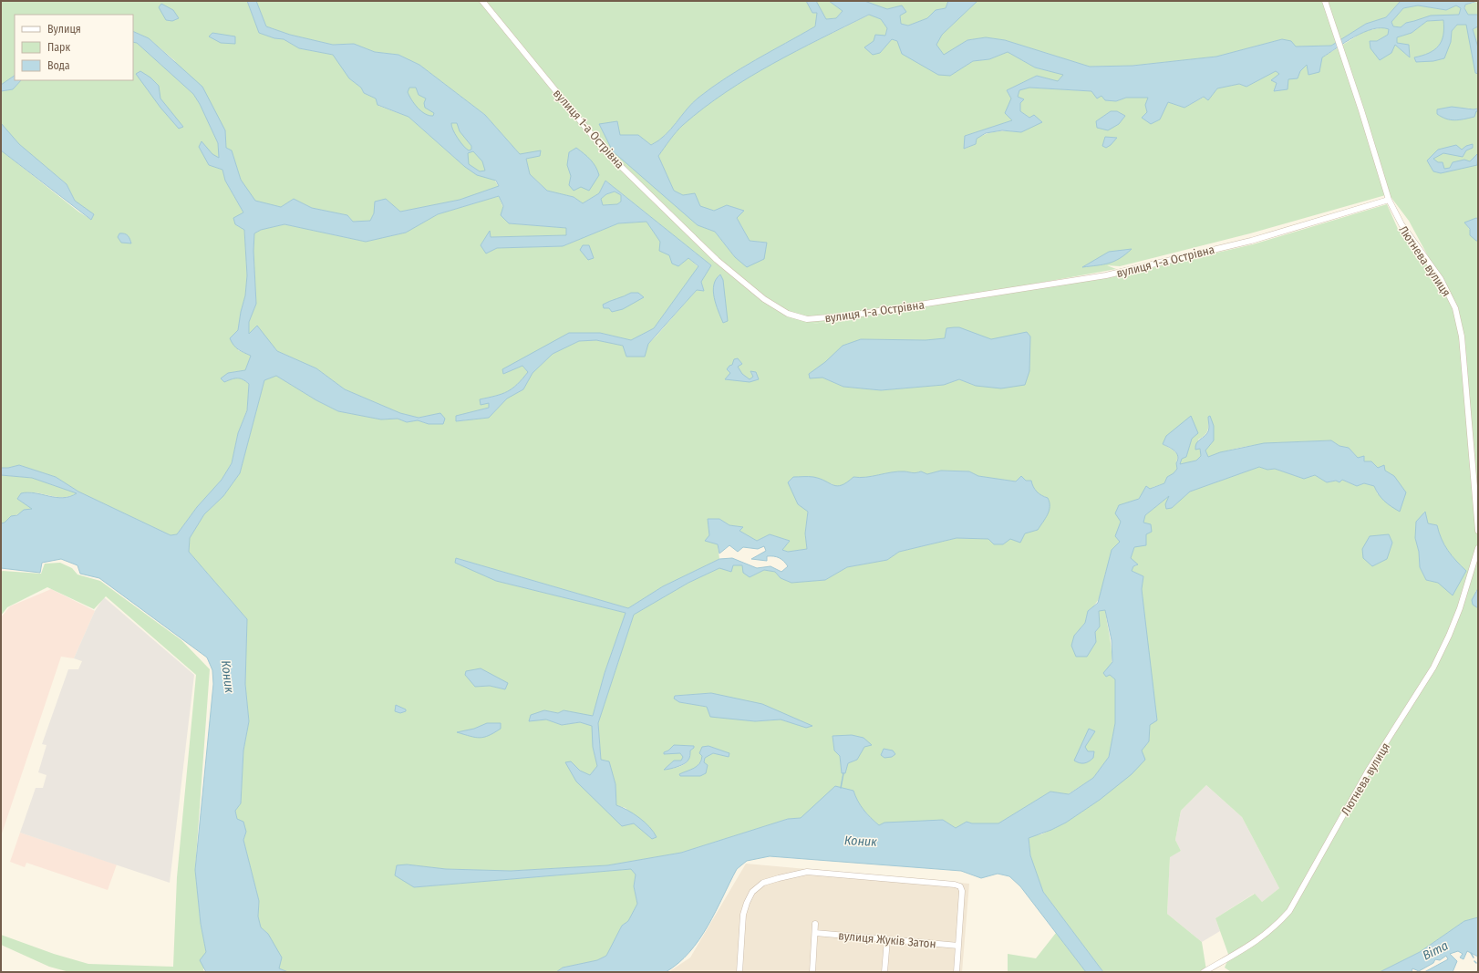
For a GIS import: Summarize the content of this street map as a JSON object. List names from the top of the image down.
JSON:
{
  "streets": {
    "street": ["вулиця 1-а Острівна", "Лютнева вулиця", "вулиця Жуків Затон"]
  },
  "crossings": [
    ["вулиця 1-а Острівна", "Лютнева вулиця"]
  ],
  "water": ["Коник", "Віта"],
  "legend": ["Вулиця", "Парк", "Вода"]
}
